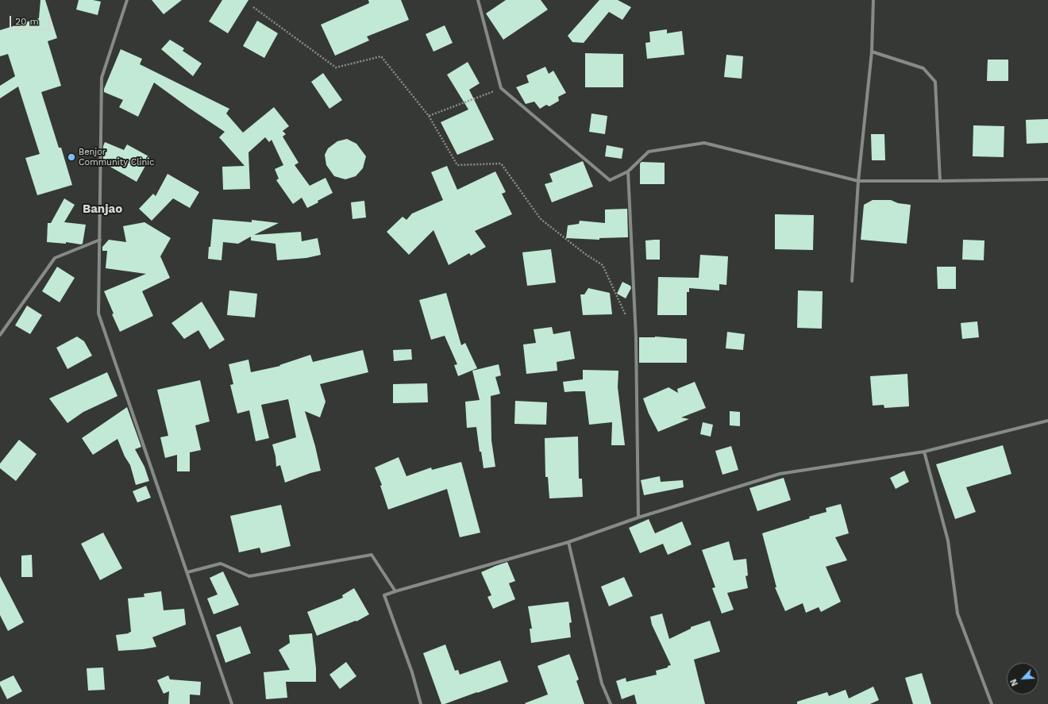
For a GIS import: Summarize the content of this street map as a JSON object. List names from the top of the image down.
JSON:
{
  "districts": ["Banjao"],
  "places": ["Benjor Community Clinic"],
  "scale_bar": "20 m",
  "north": "bottom left"
}
